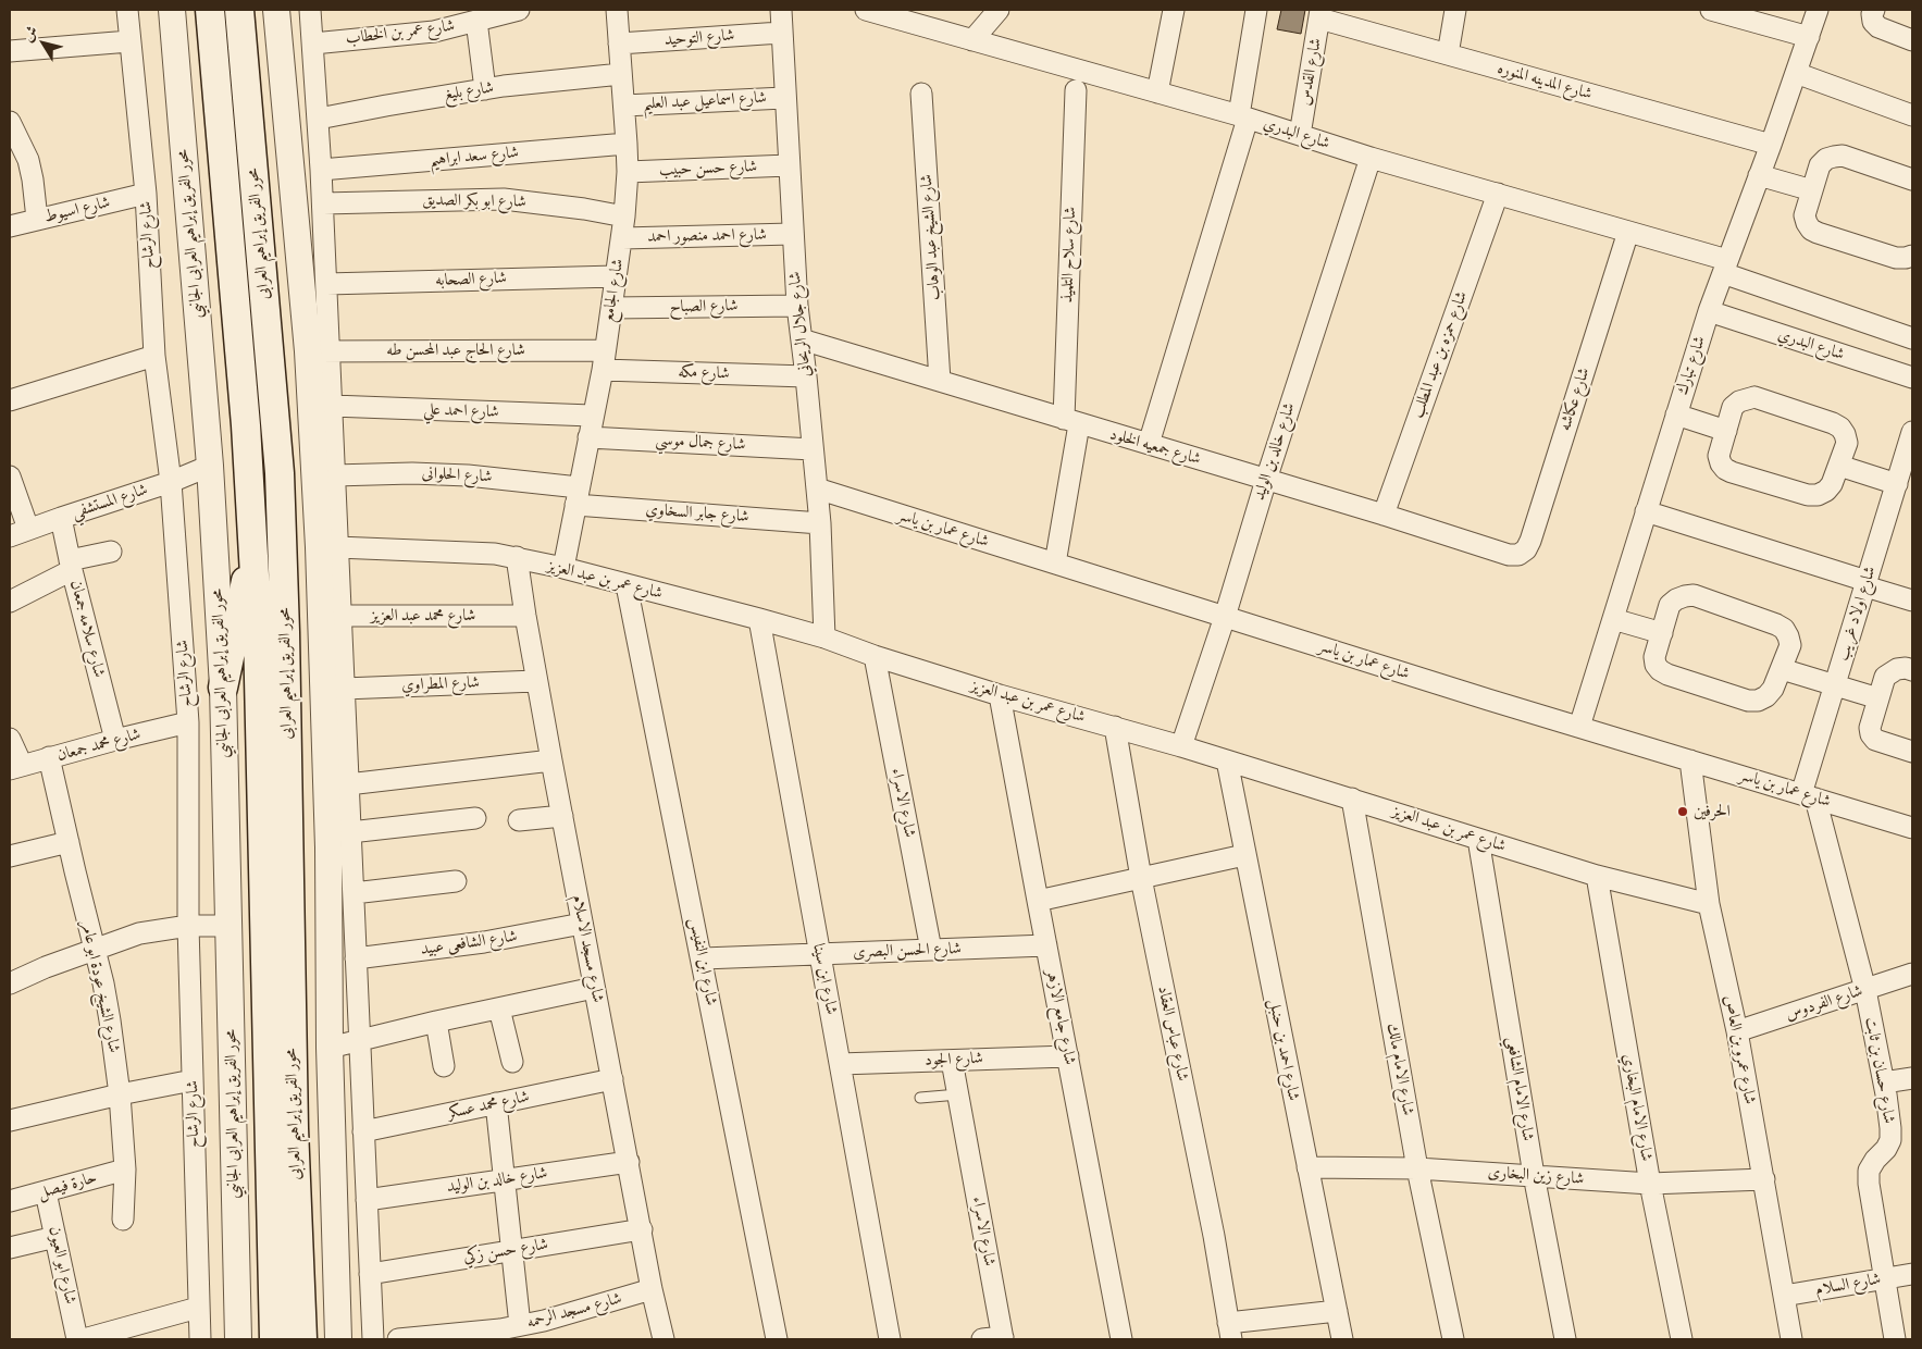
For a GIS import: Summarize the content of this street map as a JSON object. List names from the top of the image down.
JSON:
{
  "streets": {
    "main road": ["محور الفريق إبراهيم العرابى"],
    "street": [
      "شارع عمر بن الخطاب",
      "شارع التوحيد",
      "شارع القدس",
      "شارع المدينه المنوره",
      "شارع بليغ",
      "شارع اسماعيل عبد العليم",
      "شارع البدري",
      "شارع سعد ابراهيم",
      "شارع حسن حبيب",
      "شارع ابو بكر الصديق",
      "شارع اسيوط",
      "محور الفريق إبراهيم العرابى الجانبي",
      "شارع الرشاح",
      "شارع احمد منصور احمد",
      "شارع الشيخ عبد الوهاب",
      "شارع سلاح التلميذ",
      "شارع الصحابه",
      "شارع الجامع",
      "شارع الصباح",
      "شارع جلال الريحاني",
      "شارع الحاج عبد المحسن طه",
      "شارع حمزه بن عبد المطلب",
      "شارع تبارك",
      "شارع مكه",
      "شارع عكاشه",
      "شارع احمد علي",
      "شارع جمال موسي",
      "شارع جمعيه الخلود",
      "شارع خالد بن الوليد",
      "شارع الحلوانى",
      "شارع المستشفي",
      "شارع جابر السخاوي",
      "شارع عمار بن ياسر",
      "شارع عمر بن عبد العزيز",
      "شارع اولاد غريب",
      "شارع محمد عبد العزيز",
      "شارع سلامه جمعان",
      "شارع المطراوي",
      "شارع محمد جمعان",
      "شارع الاسراء",
      "شارع الشافعى عبيد",
      "شارع مسجد الاسلام",
      "شارع الحسن البصرى",
      "شارع ابن النفيس",
      "شارع ابن سينا",
      "شارع الشيخ عودة ابو عامر",
      "شارع الفردوس",
      "شارع جامع الازهر",
      "شارع عباس العقاد",
      "شارع احمد بن حنبل",
      "شارع عمرو بن العاص",
      "شارع الجود",
      "شارع الامام مالك",
      "شارع حسان بن ثابت",
      "شارع الامام الشافعي",
      "شارع محمد عسكر",
      "شارع الامام البخاري",
      "شارع زين البخارى",
      "حارة فيصل",
      "شارع حسن زكي",
      "شارع ابو العيون",
      "شارع السلام",
      "شارع مسجد الرحمه"
    ]
  },
  "crossings": [
    ["شارع التوحيد", "شارع الجامع"],
    ["شارع التوحيد", "شارع جلال الريحاني"],
    ["شارع القدس", "شارع المدينه المنوره"],
    ["شارع القدس", "شارع البدري"],
    ["شارع المدينه المنوره", "شارع تبارك"],
    ["شارع بليغ", "شارع الجامع"],
    ["شارع اسماعيل عبد العليم", "شارع الجامع"],
    ["شارع اسماعيل عبد العليم", "شارع جلال الريحاني"],
    ["شارع البدري", "شارع حمزه بن عبد المطلب"],
    ["شارع البدري", "شارع تبارك"],
    ["شارع البدري", "شارع عكاشه"],
    ["شارع البدري", "شارع خالد بن الوليد"],
    ["شارع سعد ابراهيم", "شارع الجامع"],
    ["شارع حسن حبيب", "شارع الجامع"],
    ["شارع حسن حبيب", "شارع جلال الريحاني"],
    ["شارع ابو بكر الصديق", "شارع الجامع"],
    ["شارع اسيوط", "شارع الرشاح"],
    ["محور الفريق إبراهيم العرابى الجانبي", "شارع المستشفي"],
    ["شارع الرشاح", "شارع المستشفي"],
    ["شارع الرشاح", "شارع محمد جمعان"],
    ["شارع احمد منصور احمد", "شارع الجامع"],
    ["شارع احمد منصور احمد", "شارع جلال الريحاني"],
    ["شارع الشيخ عبد الوهاب", "شارع جمعيه الخلود"],
    ["شارع سلاح التلميذ", "شارع جمعيه الخلود"],
    ["شارع سلاح التلميذ", "شارع عمار بن ياسر"],
    ["شارع الصحابه", "شارع الجامع"],
    ["شارع الجامع", "شارع الصباح"],
    ["شارع الجامع", "شارع الحاج عبد المحسن طه"],
    ["شارع الجامع", "شارع مكه"],
    ["شارع الجامع", "شارع احمد علي"],
    ["شارع الجامع", "شارع جمال موسي"],
    ["شارع الجامع", "شارع الحلوانى"],
    ["شارع الجامع", "شارع جابر السخاوي"],
    ["شارع الجامع", "شارع عمر بن عبد العزيز"],
    ["شارع الصباح", "شارع جلال الريحاني"],
    ["شارع جلال الريحاني", "شارع مكه"],
    ["شارع جلال الريحاني", "شارع جمال موسي"],
    ["شارع جلال الريحاني", "شارع جمعيه الخلود"],
    ["شارع جلال الريحاني", "شارع جابر السخاوي"],
    ["شارع جلال الريحاني", "شارع عمار بن ياسر"],
    ["شارع جلال الريحاني", "شارع عمر بن عبد العزيز"],
    ["شارع الحاج عبد المحسن طه", "شارع مكه"],
    ["شارع حمزه بن عبد المطلب", "شارع جمعيه الخلود"],
    ["شارع تبارك", "شارع عمار بن ياسر"],
    ["شارع عكاشه", "شارع جمعيه الخلود"],
    ["شارع جمعيه الخلود", "شارع خالد بن الوليد"],
    ["شارع خالد بن الوليد", "شارع عمار بن ياسر"],
    ["شارع خالد بن الوليد", "شارع عمر بن عبد العزيز"],
    ["شارع خالد بن الوليد", "شارع مسجد الاسلام"],
    ["شارع الحلوانى", "شارع جابر السخاوي"],
    ["شارع المستشفي", "شارع سلامه جمعان"],
    ["شارع عمار بن ياسر", "شارع اولاد غريب"],
    ["شارع عمار بن ياسر", "شارع عمرو بن العاص"],
    ["شارع عمار بن ياسر", "شارع حسان بن ثابت"],
    ["شارع عمر بن عبد العزيز", "شارع الاسراء"],
    ["شارع عمر بن عبد العزيز", "شارع مسجد الاسلام"],
    ["شارع عمر بن عبد العزيز", "شارع ابن النفيس"],
    ["شارع عمر بن عبد العزيز", "شارع ابن سينا"],
    ["شارع عمر بن عبد العزيز", "شارع جامع الازهر"],
    ["شارع عمر بن عبد العزيز", "شارع عباس العقاد"],
    ["شارع عمر بن عبد العزيز", "شارع احمد بن حنبل"],
    ["شارع عمر بن عبد العزيز", "شارع عمرو بن العاص"],
    ["شارع عمر بن عبد العزيز", "شارع الامام مالك"],
    ["شارع عمر بن عبد العزيز", "شارع الامام الشافعي"],
    ["شارع عمر بن عبد العزيز", "شارع الامام البخاري"],
    ["شارع اولاد غريب", "شارع حسان بن ثابت"],
    ["شارع محمد عبد العزيز", "شارع مسجد الاسلام"],
    ["شارع سلامه جمعان", "شارع محمد جمعان"],
    ["شارع المطراوي", "شارع مسجد الاسلام"],
    ["شارع محمد جمعان", "شارع الشيخ عودة ابو عامر"],
    ["شارع الاسراء", "شارع الحسن البصرى"],
    ["شارع الاسراء", "شارع الجود"],
    ["شارع الشافعى عبيد", "شارع مسجد الاسلام"],
    ["شارع مسجد الاسلام", "شارع محمد عسكر"],
    ["شارع مسجد الاسلام", "شارع حسن زكي"],
    ["شارع مسجد الاسلام", "شارع مسجد الرحمه"],
    ["شارع الحسن البصرى", "شارع ابن النفيس"],
    ["شارع الحسن البصرى", "شارع ابن سينا"],
    ["شارع الحسن البصرى", "شارع جامع الازهر"],
    ["شارع ابن سينا", "شارع الجود"],
    ["شارع الشيخ عودة ابو عامر", "حارة فيصل"],
    ["شارع الفردوس", "شارع عمرو بن العاص"],
    ["شارع الفردوس", "شارع حسان بن ثابت"],
    ["شارع جامع الازهر", "شارع الجود"],
    ["شارع احمد بن حنبل", "شارع زين البخارى"],
    ["شارع عمرو بن العاص", "شارع زين البخارى"],
    ["شارع عمرو بن العاص", "شارع السلام"],
    ["شارع الامام مالك", "شارع زين البخارى"],
    ["شارع حسان بن ثابت", "شارع السلام"],
    ["شارع الامام الشافعي", "شارع زين البخارى"],
    ["شارع الامام البخاري", "شارع زين البخارى"],
    ["حارة فيصل", "شارع ابو العيون"]
  ],
  "places": ["الحرفين"],
  "north": "top left"
}
